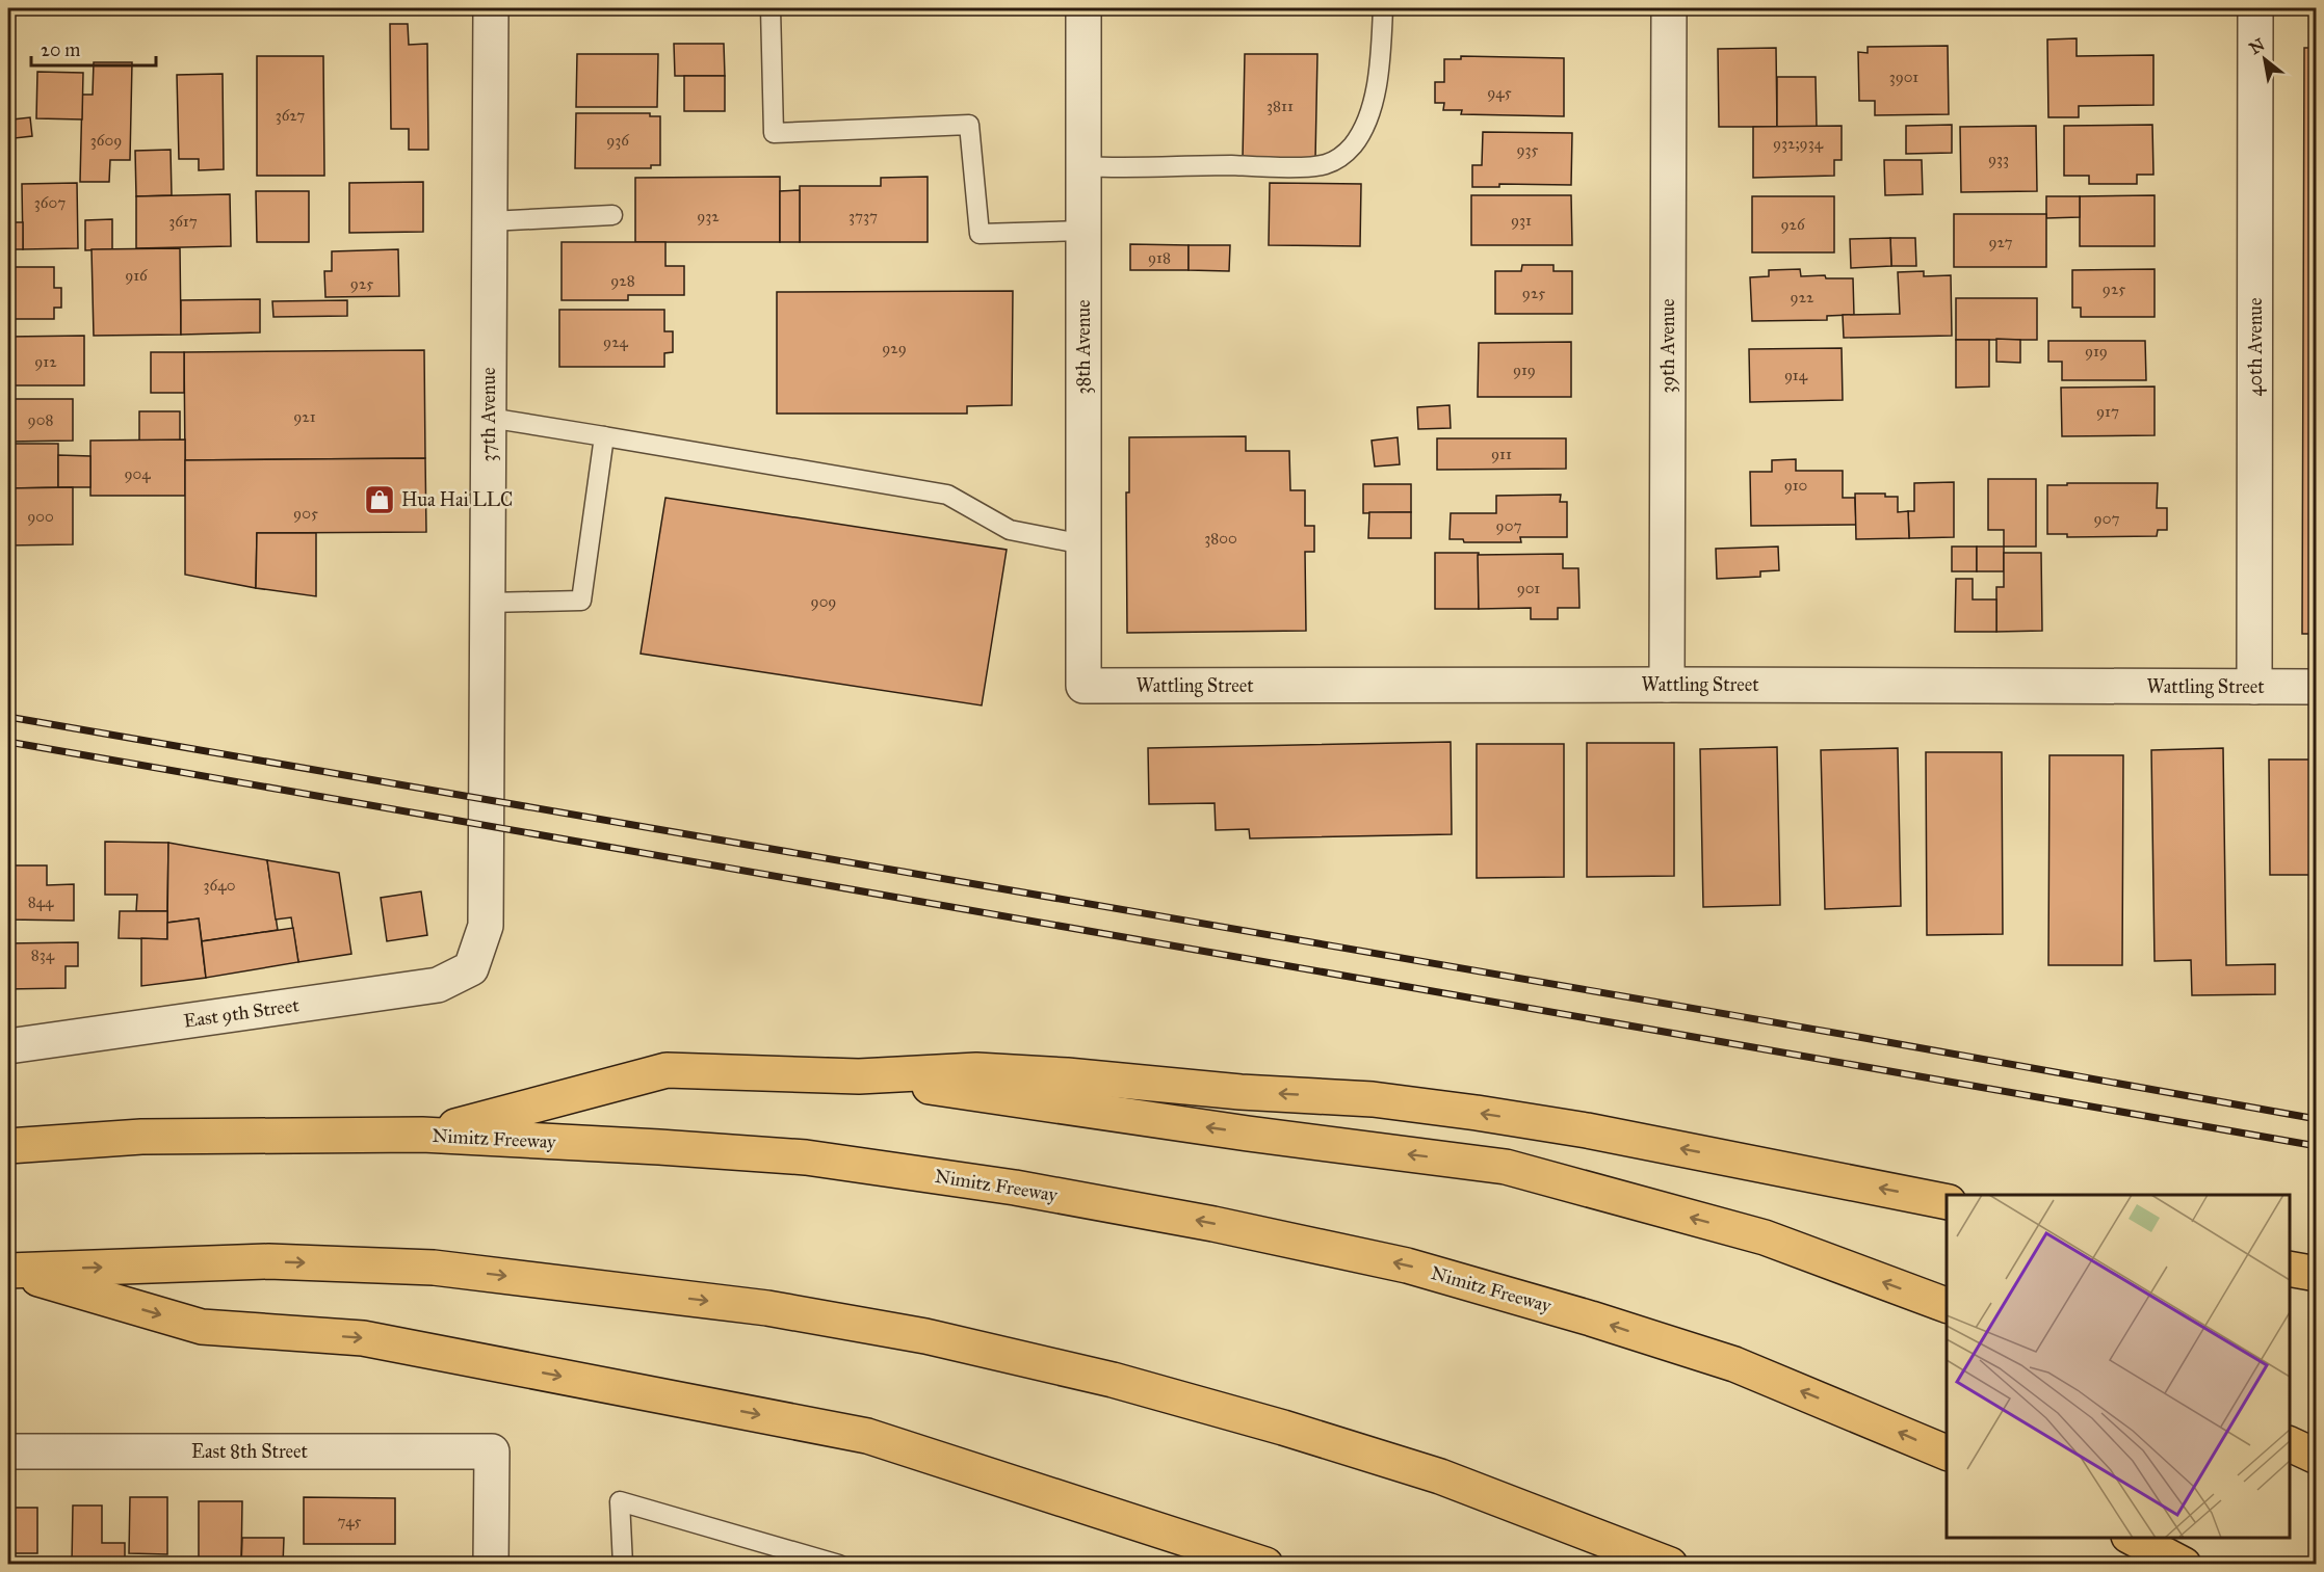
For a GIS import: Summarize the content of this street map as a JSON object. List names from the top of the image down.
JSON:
{
  "streets": {
    "highway": ["Nimitz Freeway"],
    "street": [
      "39th Avenue",
      "38th Avenue",
      "40th Avenue",
      "37th Avenue",
      "Wattling Street",
      "East 9th Street",
      "East 8th Street"
    ]
  },
  "crossings": [
    ["39th Avenue", "Wattling Street"],
    ["38th Avenue", "Wattling Street"],
    ["40th Avenue", "Wattling Street"],
    ["37th Avenue", "East 9th Street"]
  ],
  "places": {
    "shop": ["Hua Hai LLC"]
  },
  "house_numbers": [
    "3901",
    "945",
    "3811",
    "3627",
    "3609",
    "936",
    "932;934",
    "935",
    "933",
    "3607",
    "932",
    "3737",
    "931",
    "3617",
    "926",
    "927",
    "918",
    "916",
    "928",
    "925",
    "925",
    "925",
    "922",
    "924",
    "929",
    "919",
    "912",
    "919",
    "914",
    "917",
    "921",
    "908",
    "911",
    "904",
    "910",
    "905",
    "900",
    "907",
    "907",
    "3800",
    "901",
    "909",
    "3640",
    "844",
    "834",
    "745"
  ],
  "scale_bar": "20 m",
  "north": "top left"
}
